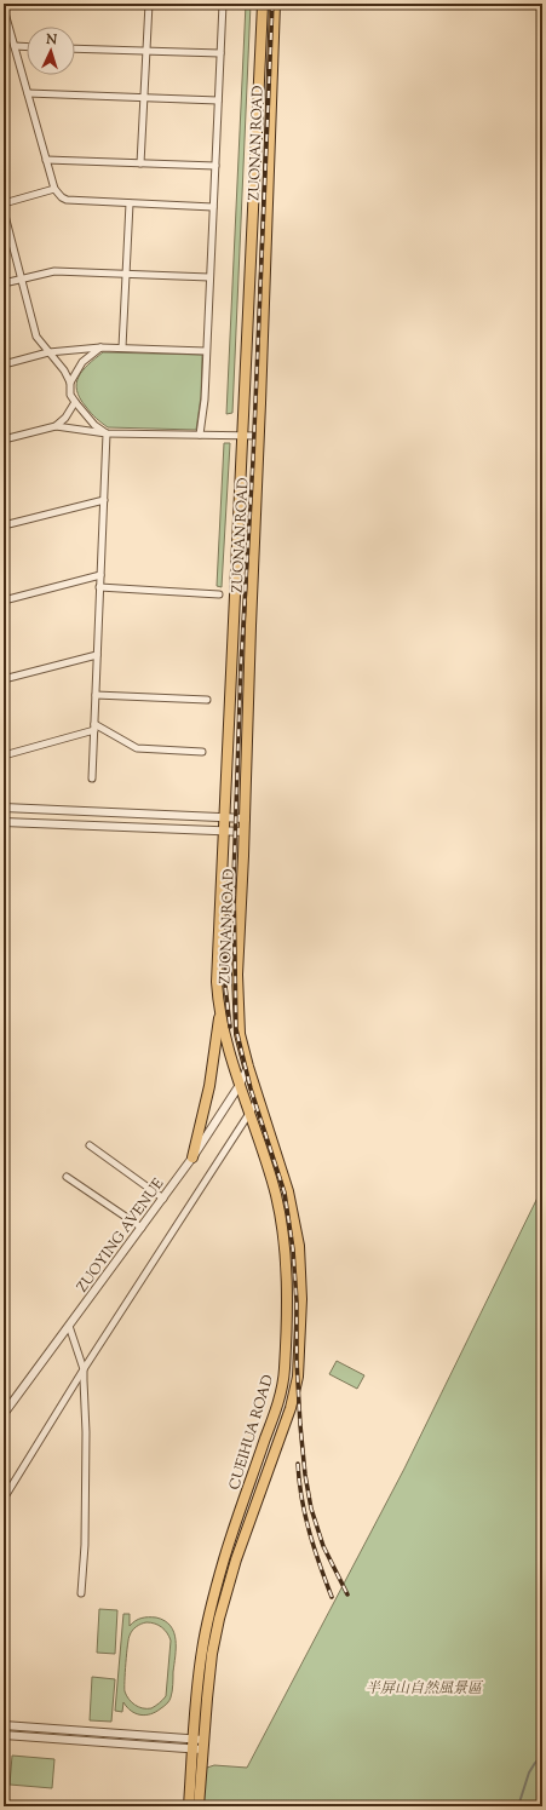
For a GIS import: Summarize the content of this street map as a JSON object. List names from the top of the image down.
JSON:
{
  "streets": {
    "main road": ["ZUONAN ROAD", "CUEIHUA ROAD"],
    "street": ["ZUOYING AVENUE"]
  },
  "crossings": [
    ["ZUONAN ROAD", "ZUOYING AVENUE"],
    ["ZUONAN ROAD", "CUEIHUA ROAD"],
    ["ZUOYING AVENUE", "CUEIHUA ROAD"]
  ],
  "parks": ["半屏山自然風景區"],
  "north": "top"
}
